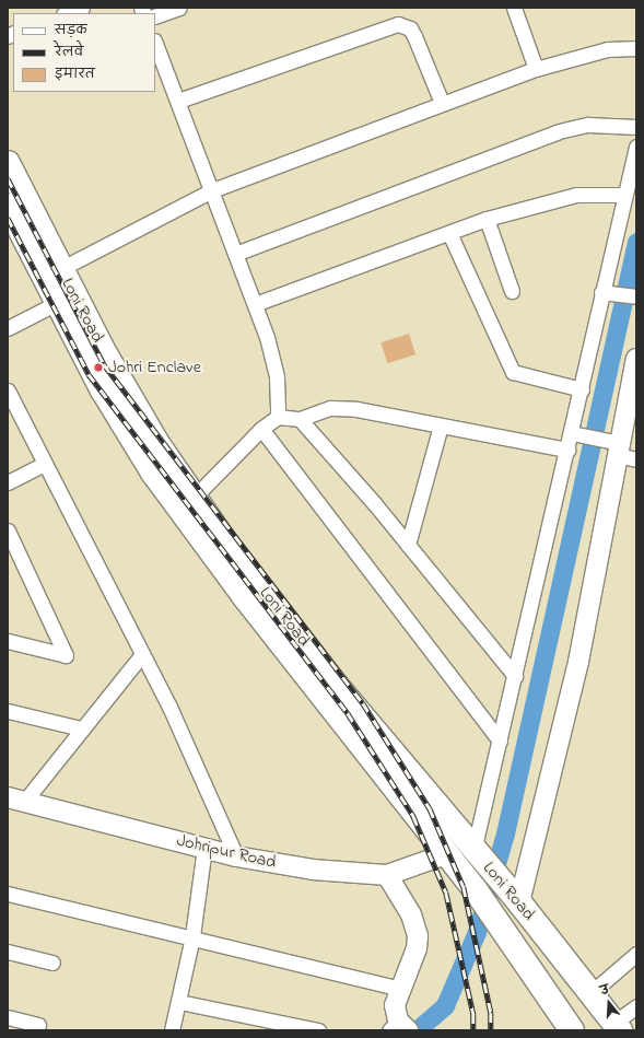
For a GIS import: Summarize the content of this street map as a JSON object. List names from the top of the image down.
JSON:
{
  "streets": {
    "highway": ["Loni Road"],
    "street": ["Johripur Road"]
  },
  "crossings": [
    ["Loni Road", "Johripur Road"]
  ],
  "places": ["Johri Enclave"],
  "legend": ["सड़क", "रेलवे", "इमारत"],
  "north": "top"
}
